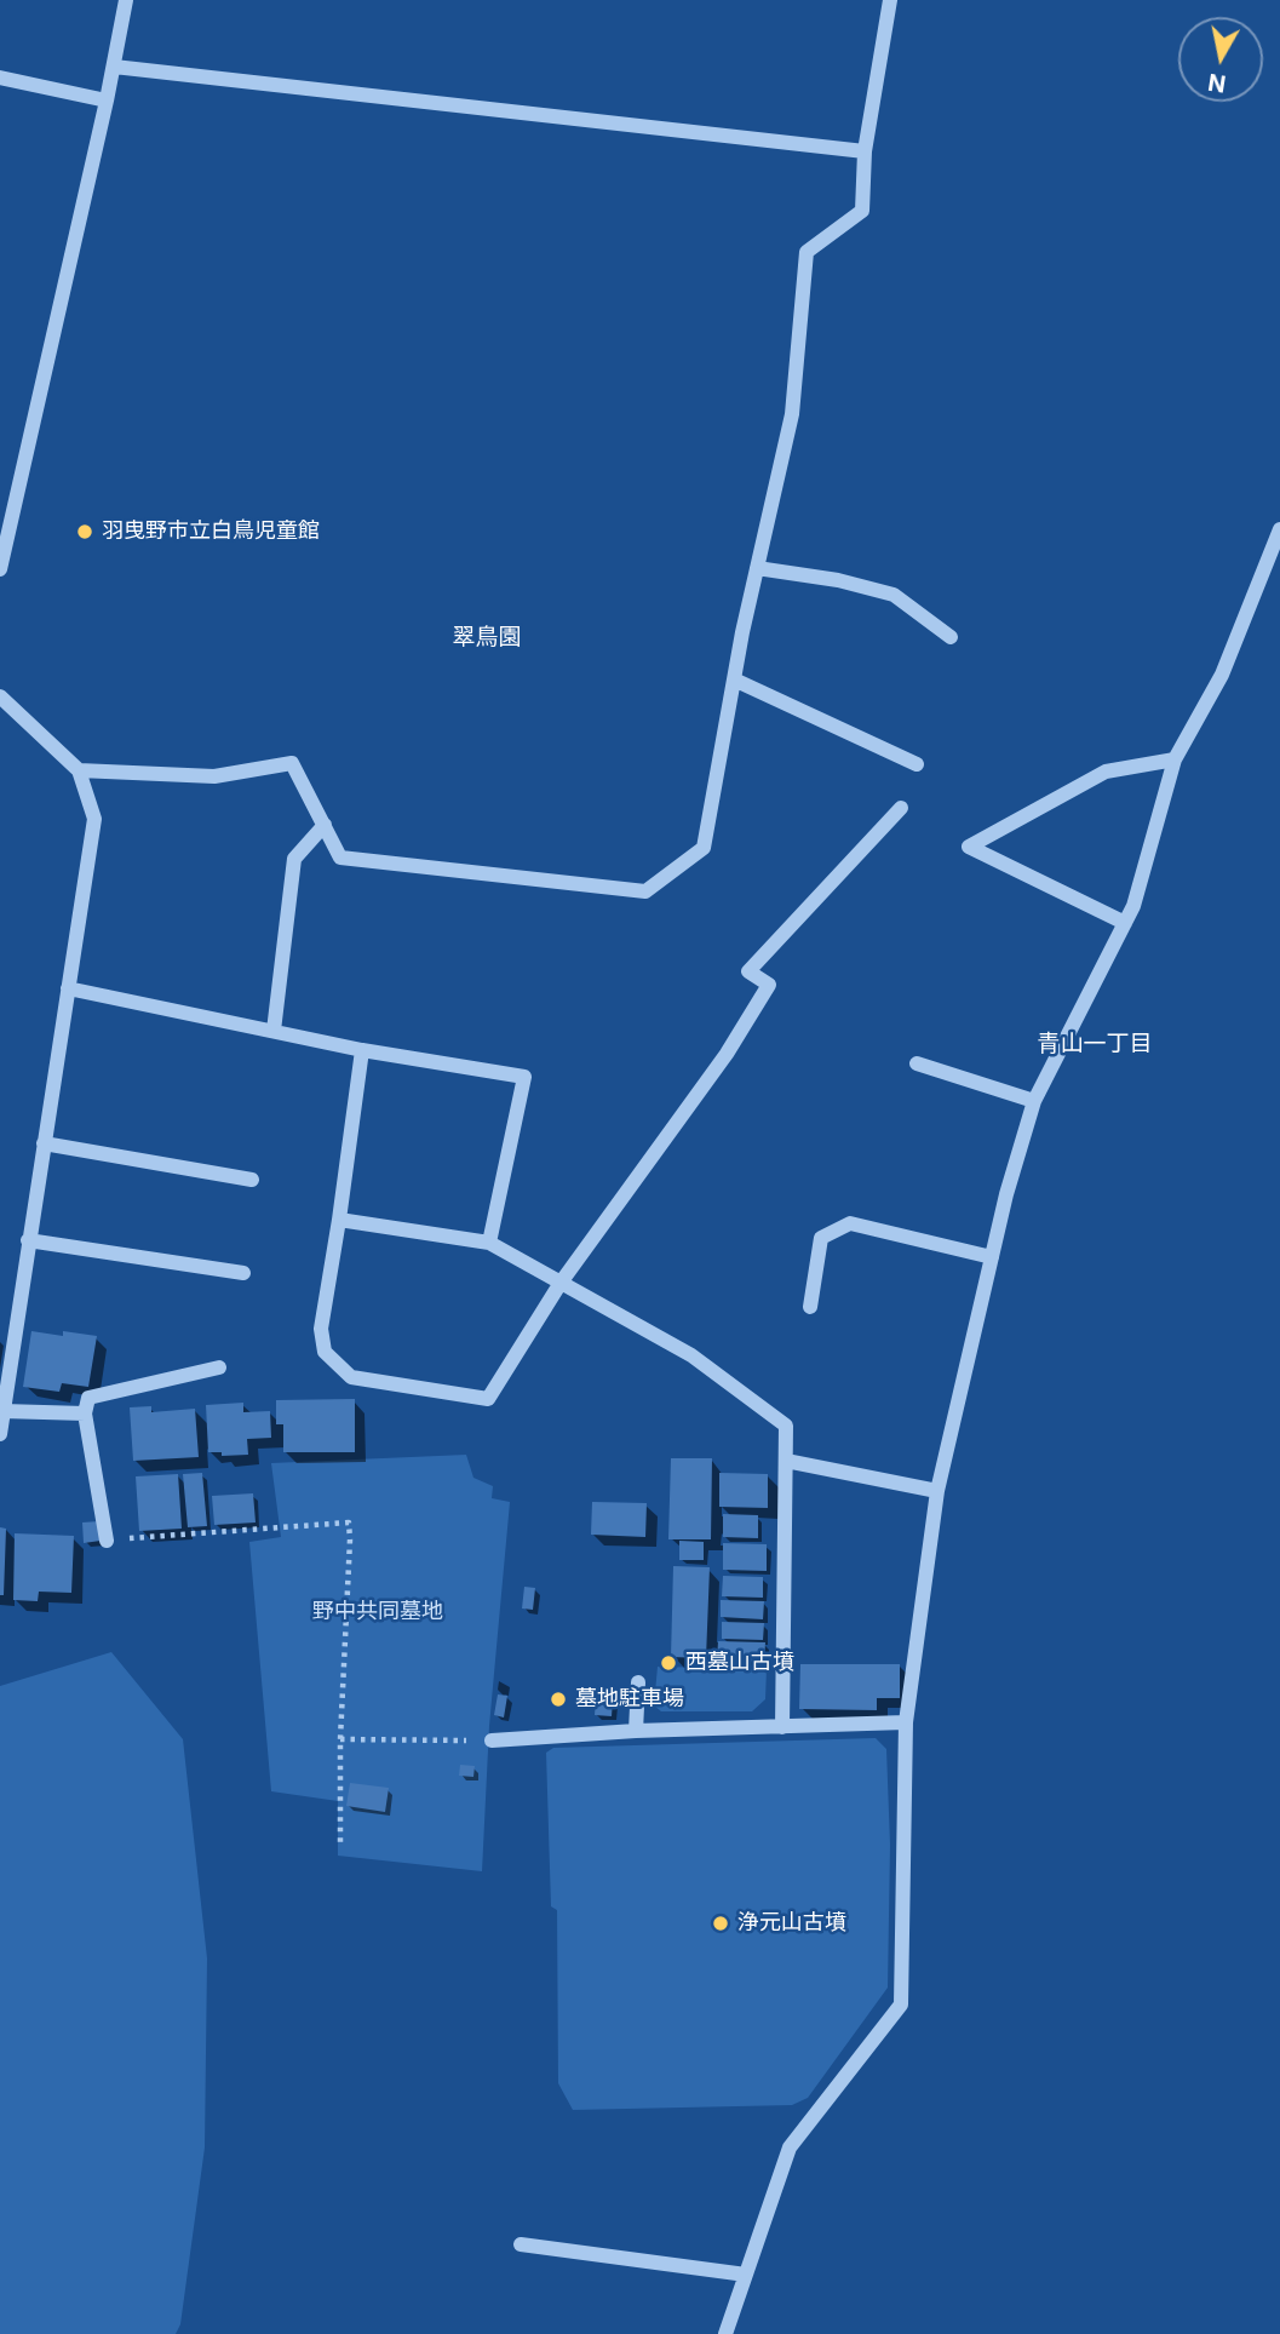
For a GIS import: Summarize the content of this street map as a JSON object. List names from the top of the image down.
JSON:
{
  "districts": ["翠鳥園", "青山一丁目"],
  "parks": ["野中共同墓地"],
  "places": [
    "羽曳野市立白鳥児童館",
    "西墓山古墳",
    "墓地駐車場",
    "浄元山古墳"
  ],
  "north": "bottom"
}
